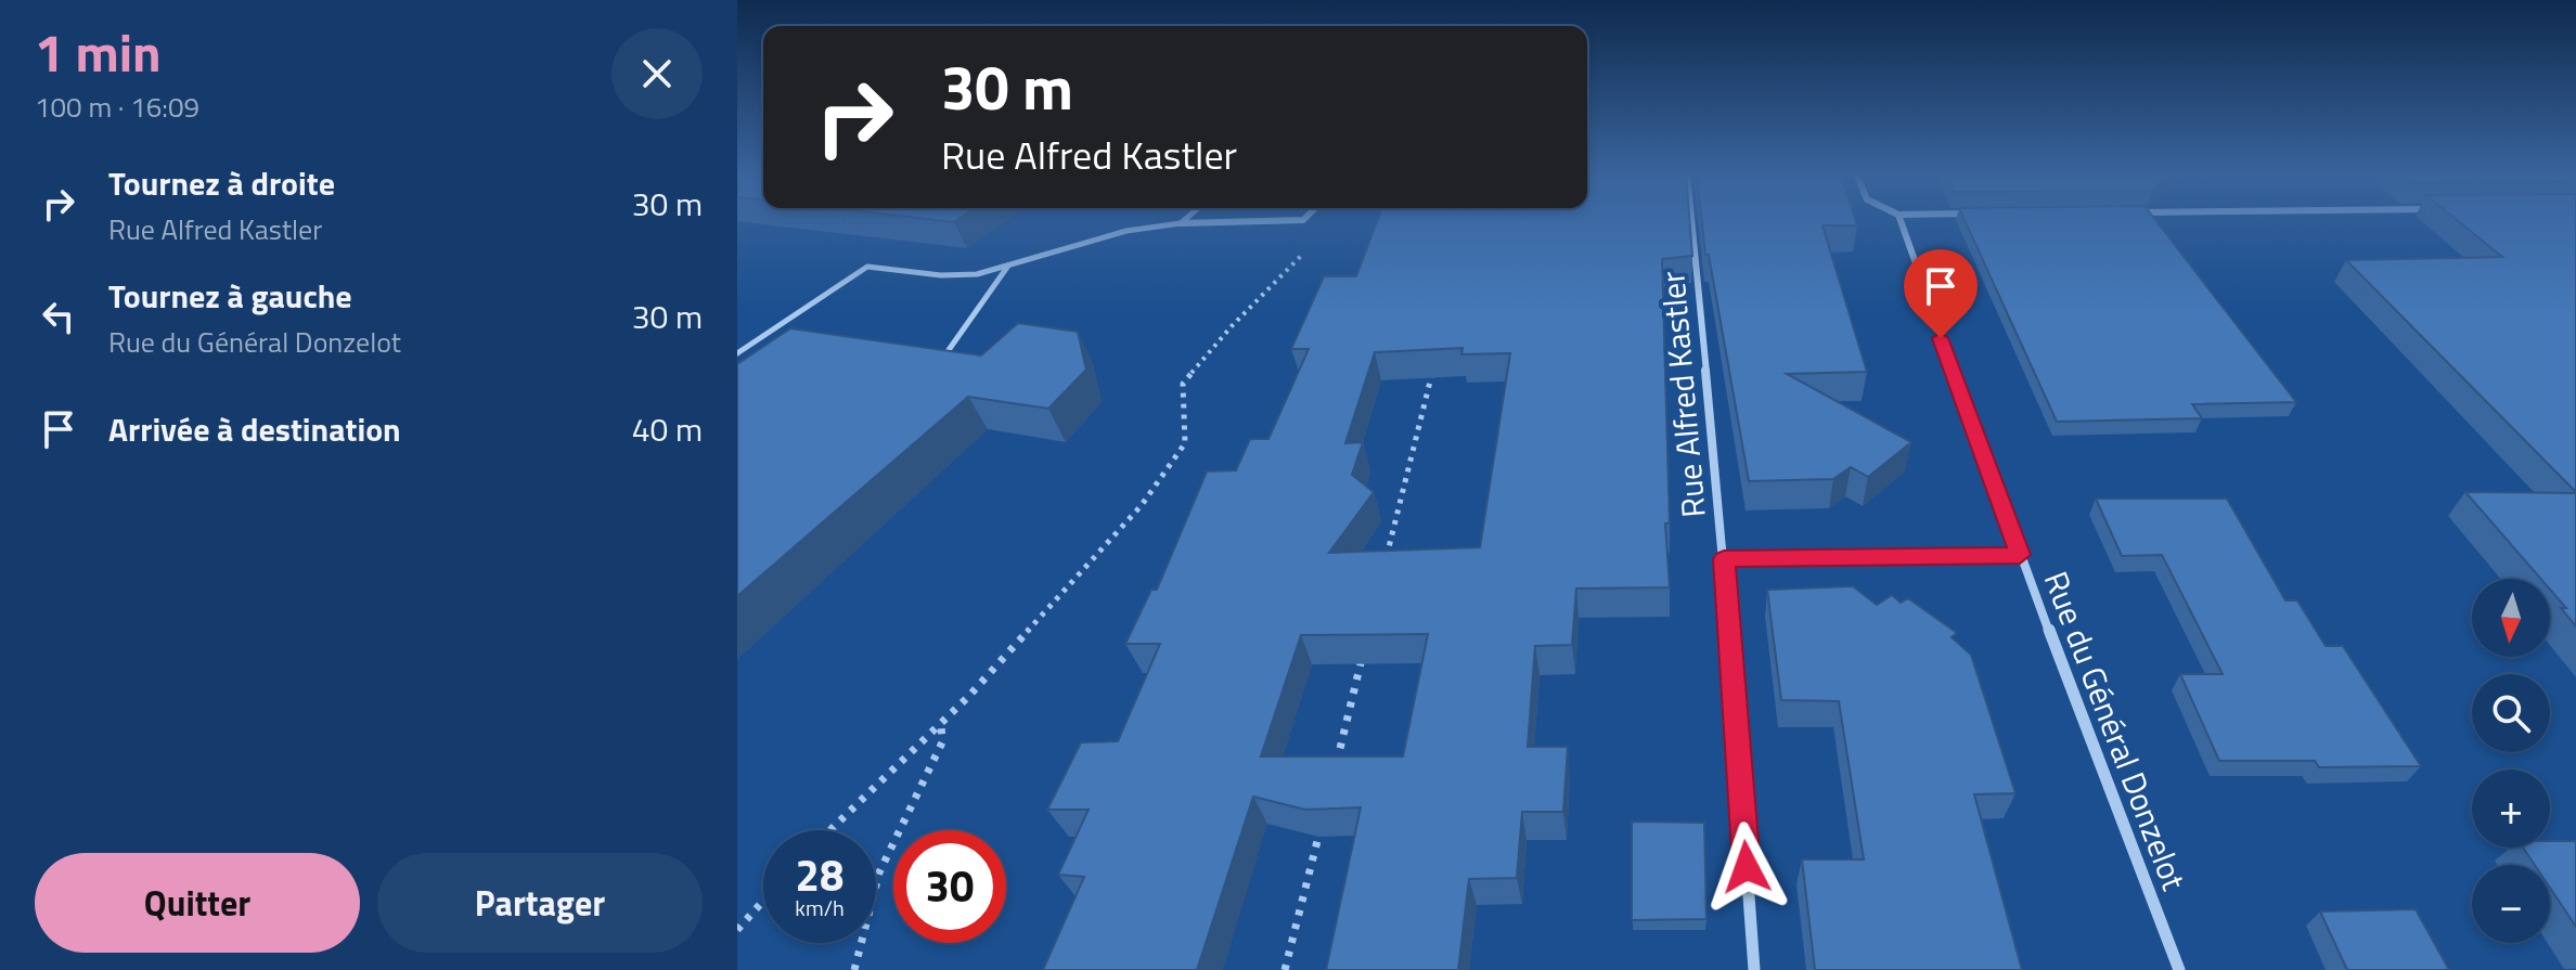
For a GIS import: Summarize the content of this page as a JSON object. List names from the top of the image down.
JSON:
{
  "streets": {
    "street": ["Rue Alfred Kastler", "Rue du Général Donzelot"]
  },
  "crossings": [
    ["Rue Alfred Kastler", "Rue du Général Donzelot"]
  ],
  "north": "bottom",
  "page": {
    "heading": ["1 min", "100 m · 16:09"],
    "turn": ["30 m", "Rue Alfred Kastler"],
    "list": [
      {
        "name": "Tournez à droite",
        "note": "Rue Alfred Kastler",
        "value": "30 m"
      },
      {
        "name": "Tournez à gauche",
        "note": "Rue du Général Donzelot",
        "value": "30 m"
      },
      {
        "name": "Arrivée à destination",
        "value": "40 m"
      }
    ],
    "map_buttons": ["+", "−"],
    "speed": "28 km/h",
    "limit": "30",
    "buttons": ["Quitter", "Partager"]
  }
}
